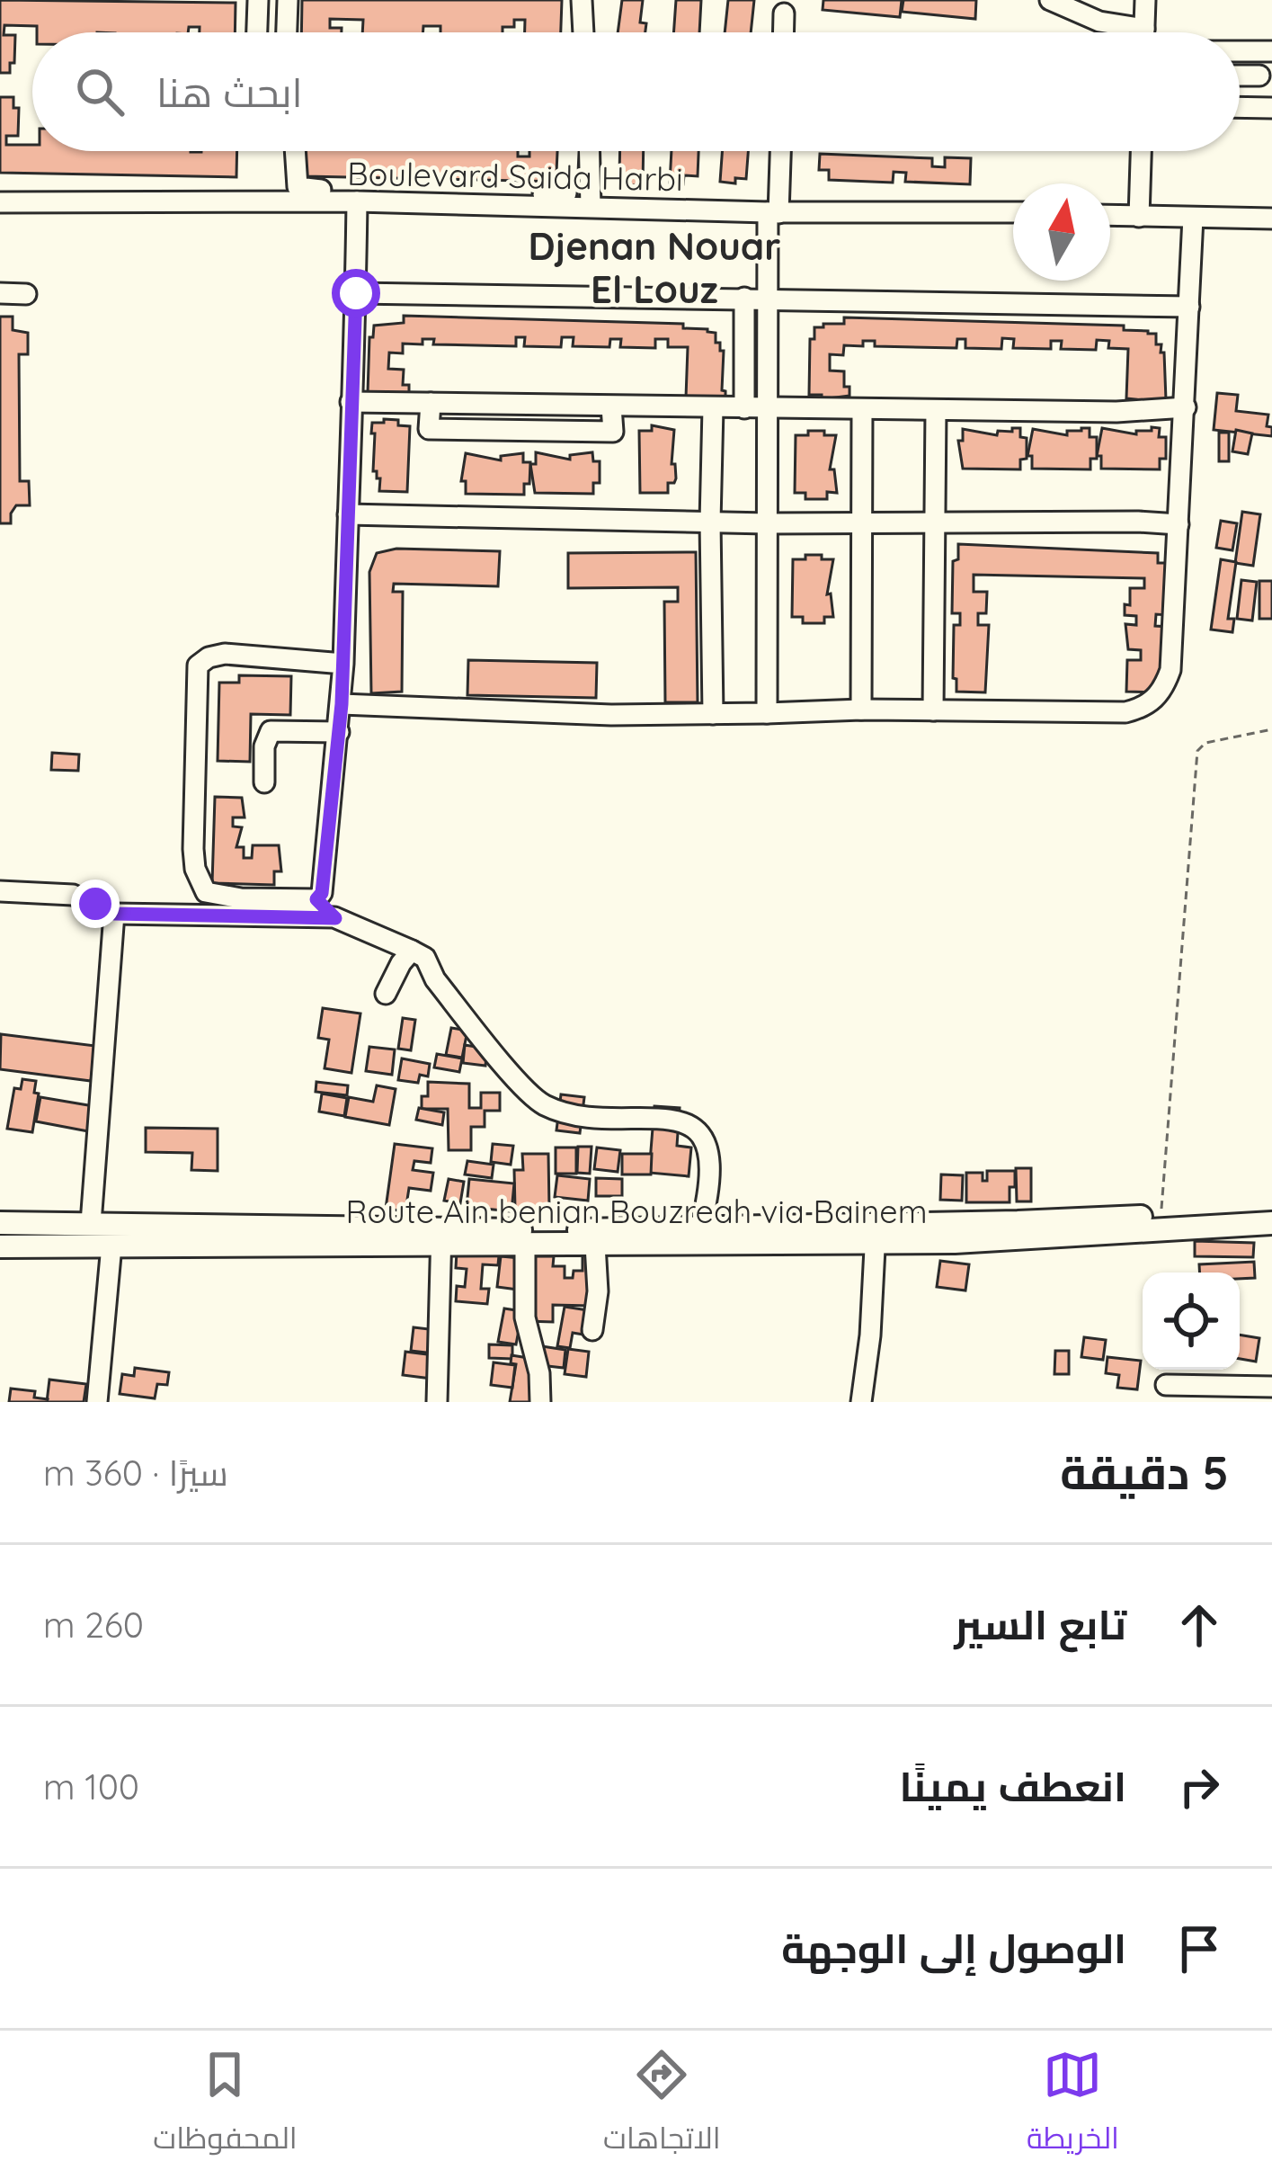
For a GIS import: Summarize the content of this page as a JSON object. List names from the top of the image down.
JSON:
{
  "streets": {
    "main road": ["Route Ain benian Bouzreah via Bainem"],
    "street": ["Boulevard Saida Harbi"]
  },
  "districts": ["Djenan Nouar El Louz"],
  "north": "top",
  "page": {
    "search": "ابحث هنا",
    "heading": ["5 دقيقة", "سيرًا · 360 m"],
    "list": [
      ["تابع السير", "260 m"],
      ["انعطف يمينًا", "100 m"],
      "الوصول إلى الوجهة"
    ],
    "nav": ["الخريطة", "الاتجاهات", "المحفوظات"]
  }
}
